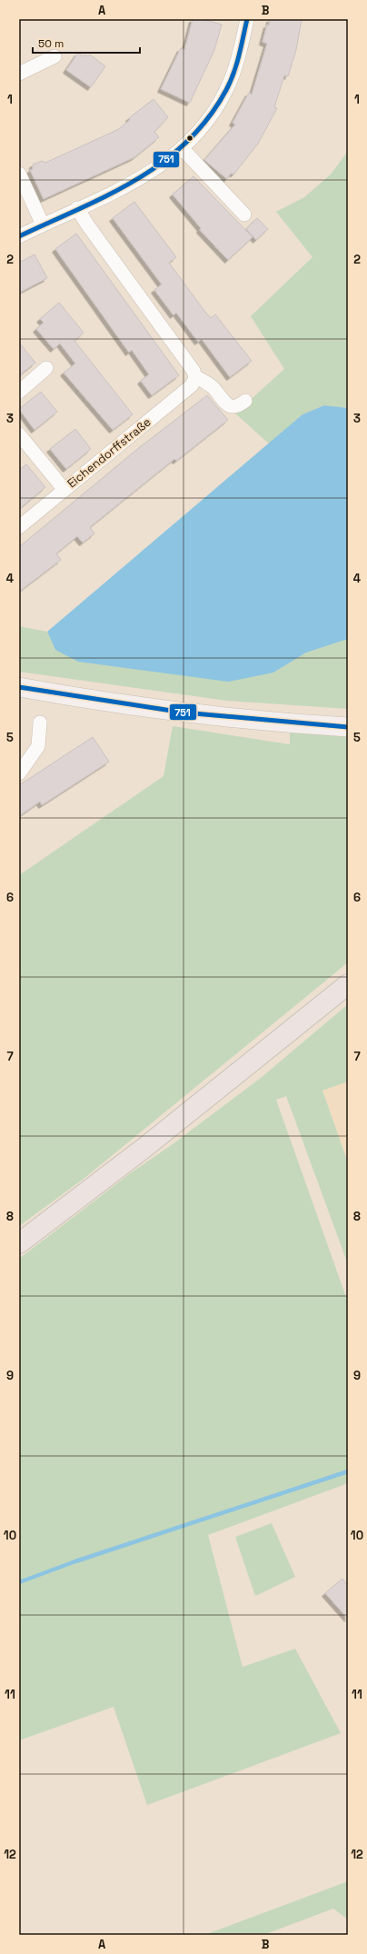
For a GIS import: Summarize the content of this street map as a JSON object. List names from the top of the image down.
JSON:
{
  "streets": {
    "street": ["Eichendorffstraße"]
  },
  "lines": ["transit line 751"],
  "scale_bar": "50 m",
  "grid": {
    "columns": ["A", "B"],
    "rows": [
      "1",
      "2",
      "3",
      "4",
      "5",
      "6",
      "7",
      "8",
      "9",
      "10",
      "11",
      "12"
    ]
  }
}
